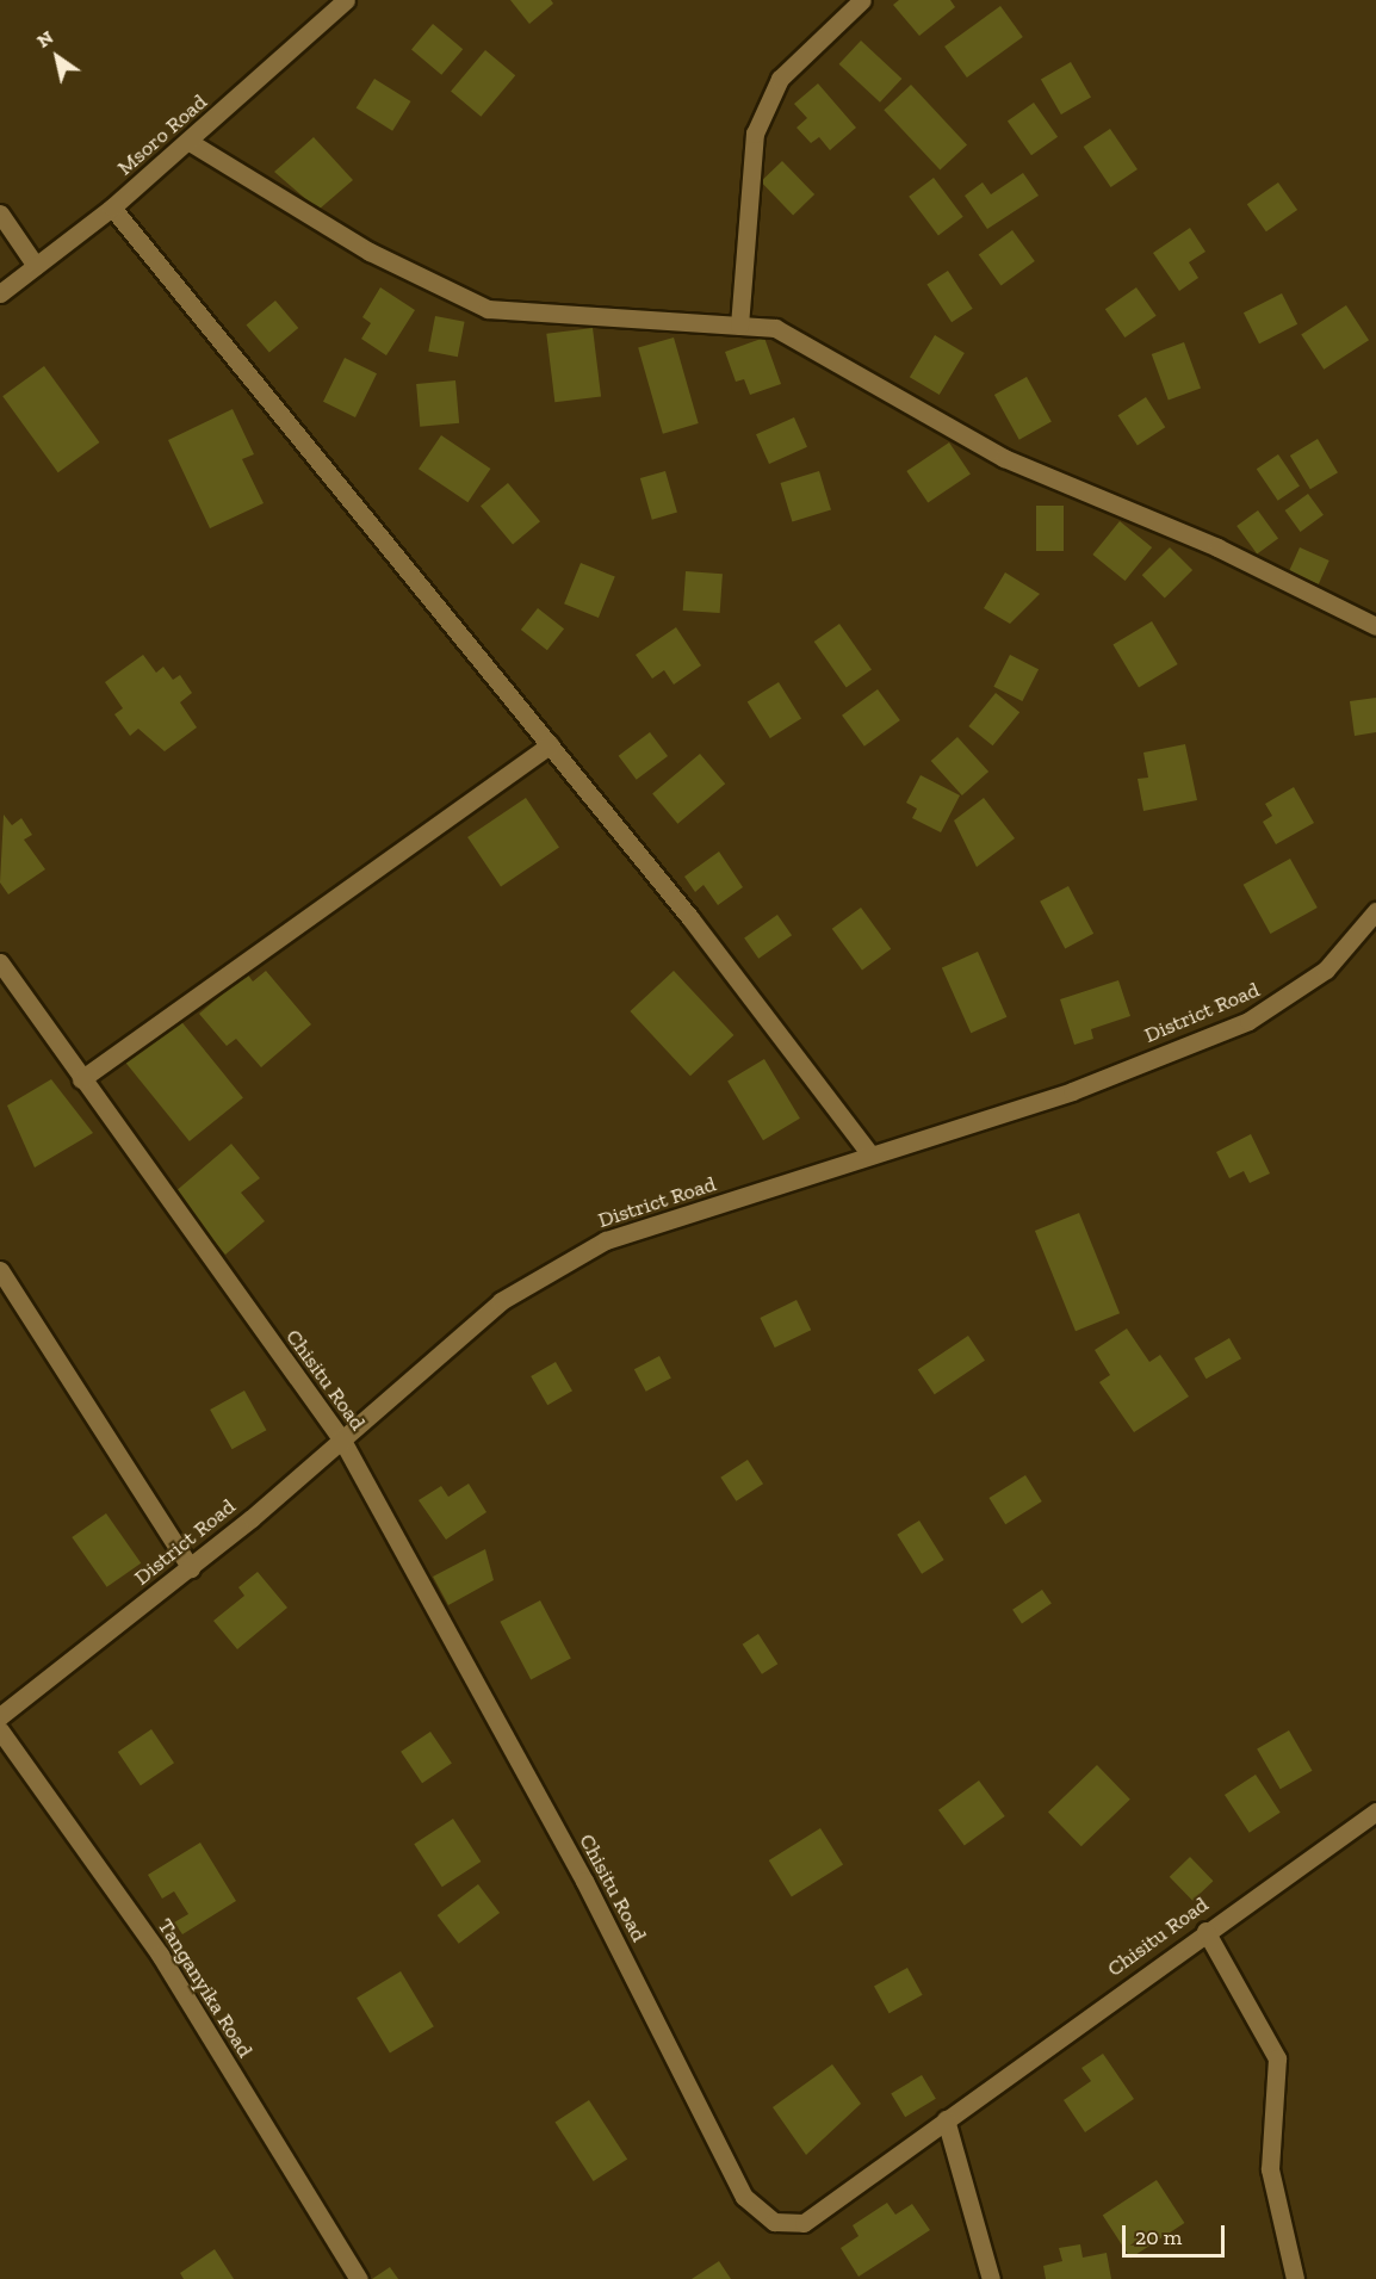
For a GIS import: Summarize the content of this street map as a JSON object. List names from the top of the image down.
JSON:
{
  "streets": {
    "street": [
      "Msoro Road",
      "District Road",
      "Chisitu Road",
      "Tanganyika Road"
    ]
  },
  "crossings": [
    ["District Road", "Chisitu Road"]
  ],
  "scale_bar": "20 m",
  "north": "top left"
}
